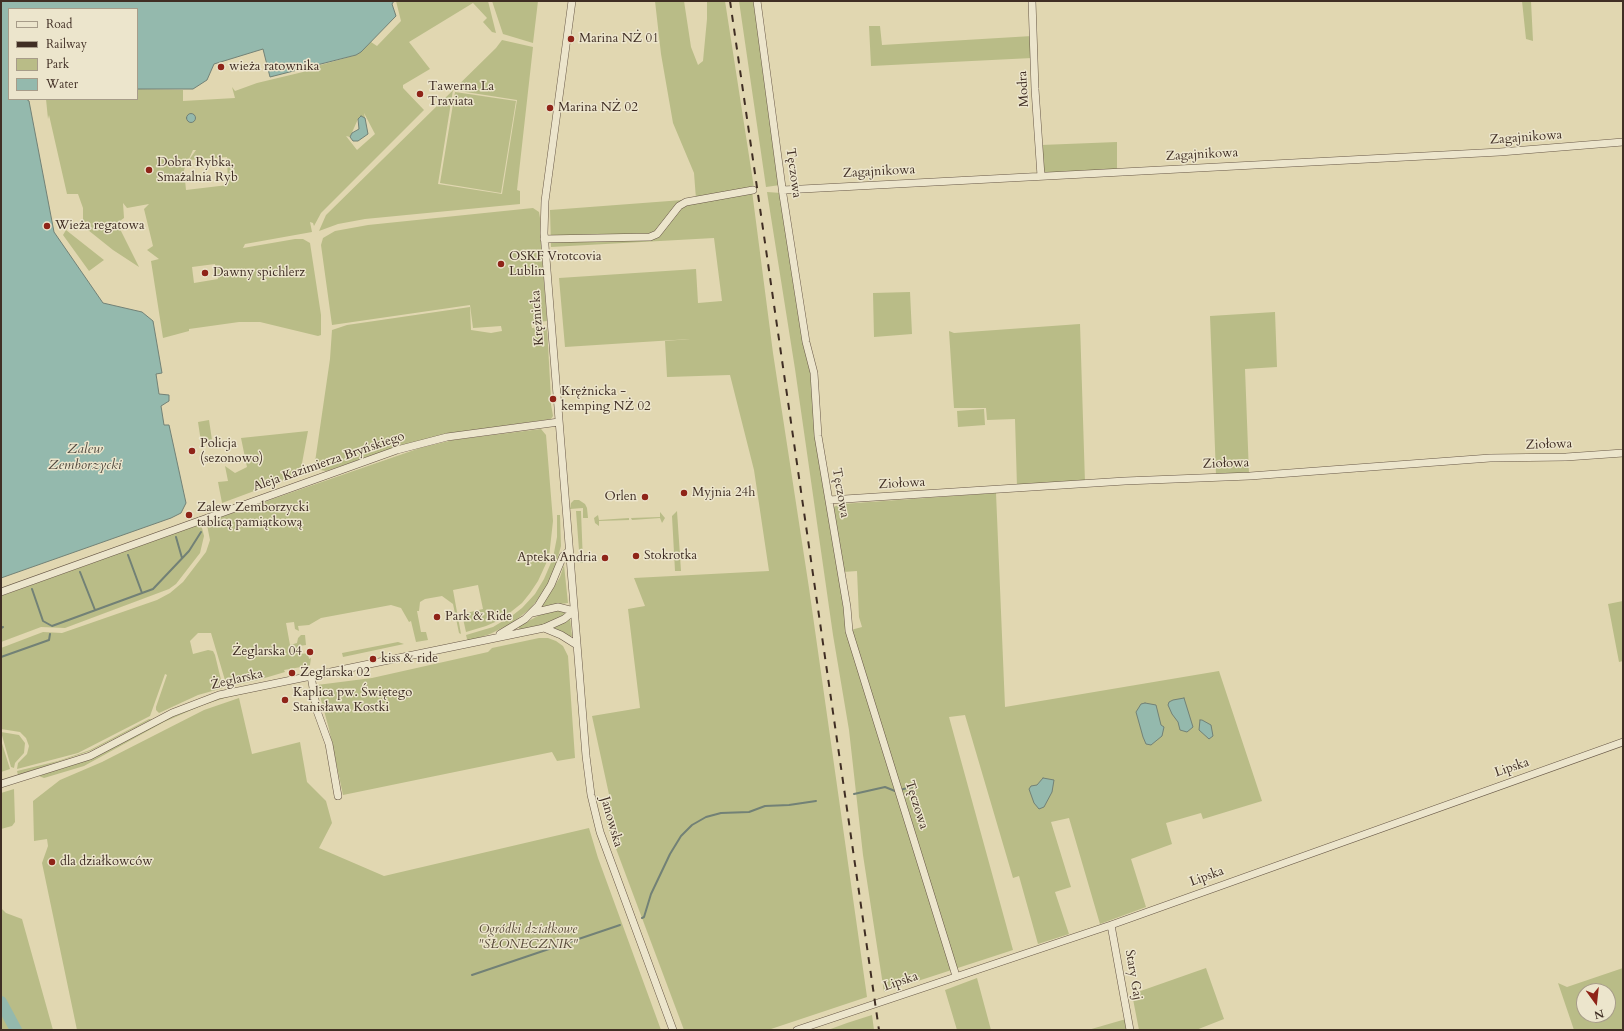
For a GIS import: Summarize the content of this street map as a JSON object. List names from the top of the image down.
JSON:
{
  "streets": {
    "street": [
      "Modra",
      "Zagajnikowa",
      "Tęczowa",
      "Krężnicka",
      "Ziołowa",
      "Aleja Kazimierza Bryńskiego",
      "Żeglarska",
      "Lipska",
      "Janowska",
      "Stary Gaj"
    ]
  },
  "crossings": [
    ["Modra", "Zagajnikowa"],
    ["Zagajnikowa", "Tęczowa"],
    ["Tęczowa", "Ziołowa"],
    ["Tęczowa", "Lipska"],
    ["Krężnicka", "Aleja Kazimierza Bryńskiego"],
    ["Krężnicka", "Żeglarska"],
    ["Krężnicka", "Janowska"],
    ["Żeglarska", "Janowska"],
    ["Lipska", "Stary Gaj"]
  ],
  "water": ["Zalew Zemborzycki"],
  "parks": ["Ogródki działkowe \"SŁONECZNIK\""],
  "places": [
    "Marina NŻ 01",
    "wieża ratownika",
    "Tawerna La Traviata",
    "Marina NŻ 02",
    "Dobra Rybka, Smażalnia Ryb",
    "Wieża regatowa",
    "OSKF Vrotcovia Lublin",
    "Dawny spichlerz",
    "Krężnicka - kemping NŻ 02",
    "Policja (sezonowo)",
    "Myjnia 24h",
    "Orlen",
    "Zalew Zemborzycki tablicą pamiątkową",
    "Stokrotka",
    "Apteka Andria",
    "Park & Ride",
    "Żeglarska 04",
    "kiss & ride",
    "Żeglarska 02",
    "Kaplica pw. Świętego Stanisława Kostki",
    "dla działkowców"
  ],
  "legend": [
    "Road",
    "Railway",
    "Park",
    "Water"
  ],
  "north": "bottom"
}
